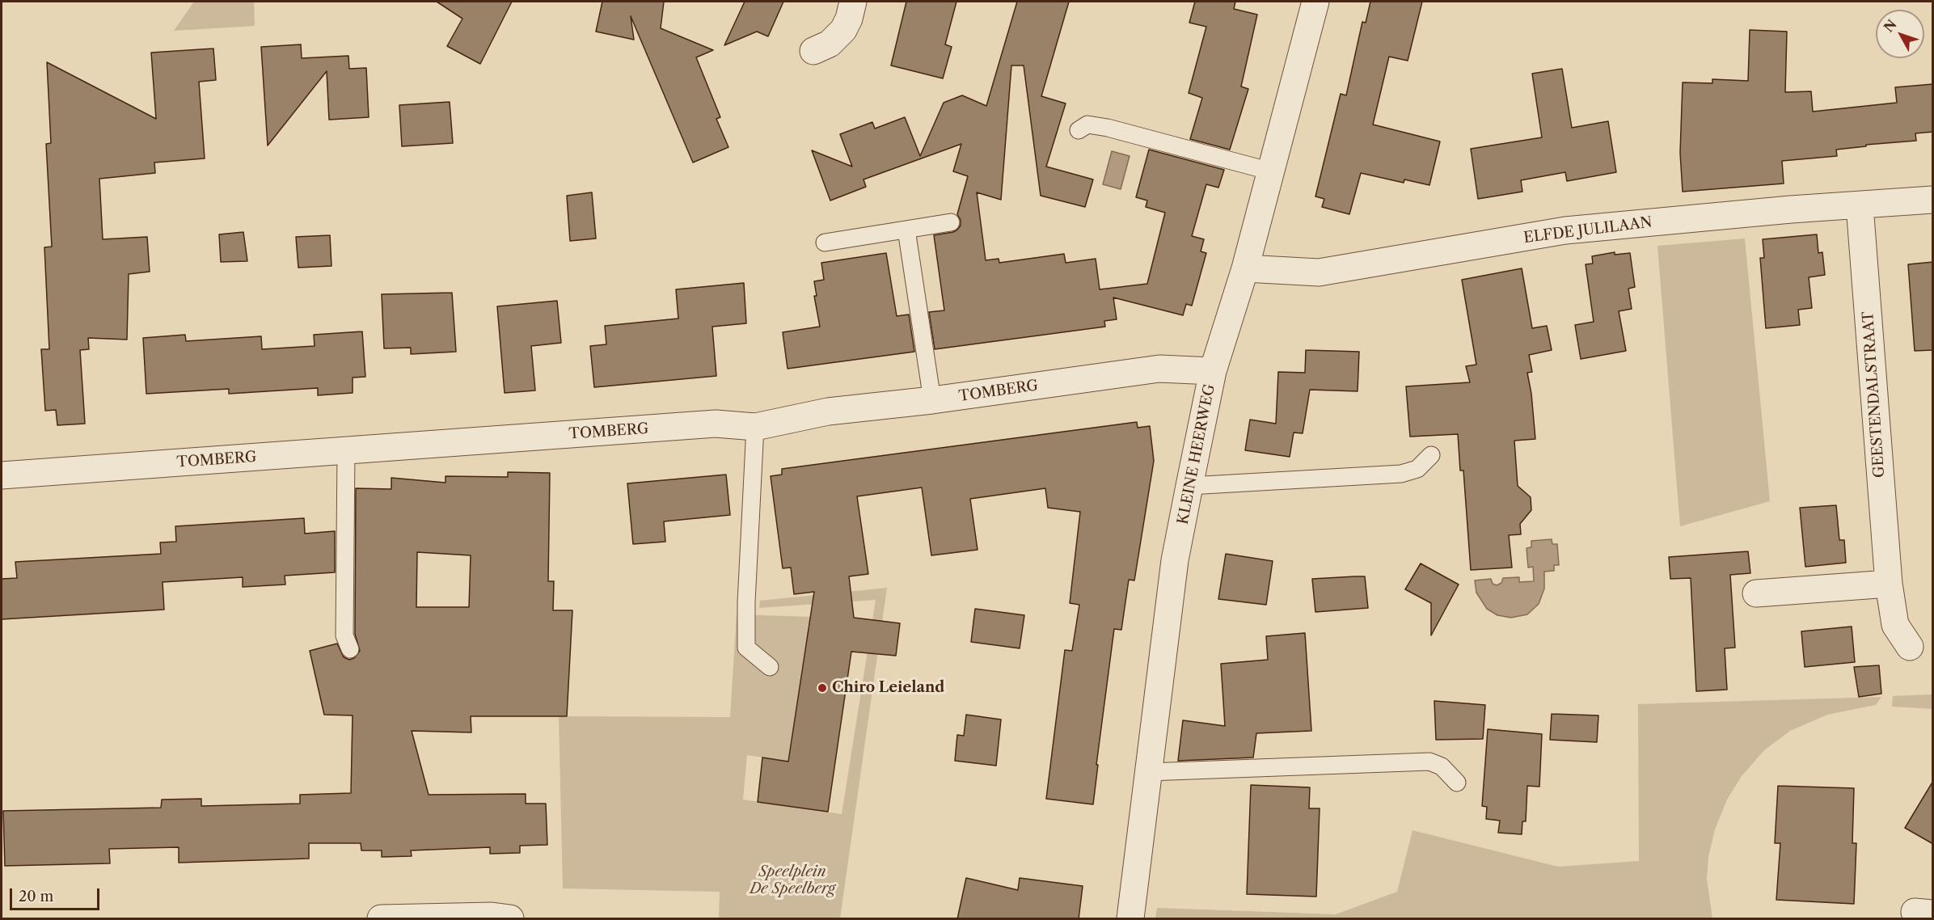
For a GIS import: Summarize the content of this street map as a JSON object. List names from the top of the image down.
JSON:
{
  "streets": {
    "street": [
      "ELFDE JULILAAN",
      "TOMBERG",
      "GEESTENDALSTRAAT",
      "KLEINE HEERWEG"
    ]
  },
  "crossings": [
    ["ELFDE JULILAAN", "GEESTENDALSTRAAT"],
    ["ELFDE JULILAAN", "KLEINE HEERWEG"],
    ["TOMBERG", "KLEINE HEERWEG"]
  ],
  "parks": ["Speelplein De Speelberg"],
  "places": ["Chiro Leieland"],
  "scale_bar": "20 m",
  "north": "top left"
}
